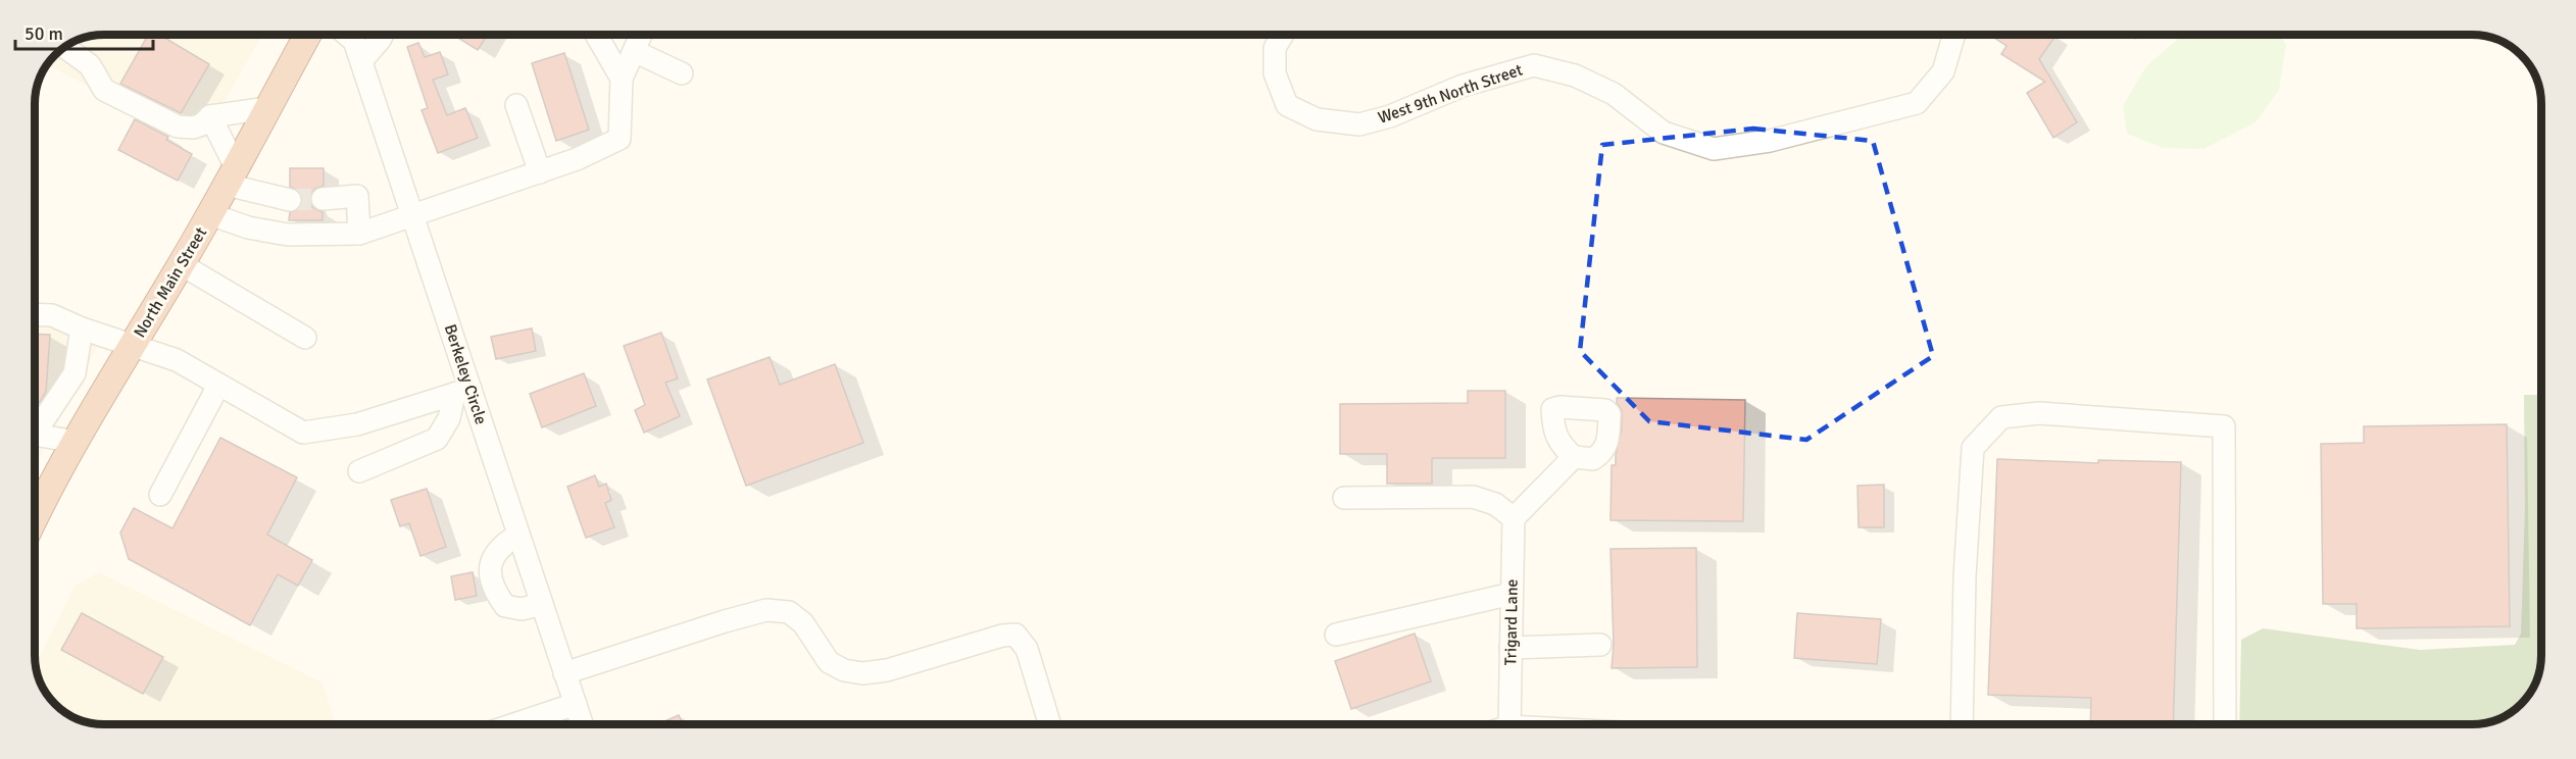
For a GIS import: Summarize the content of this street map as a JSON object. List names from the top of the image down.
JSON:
{
  "streets": {
    "main road": ["North Main Street"],
    "street": ["West 9th North Street", "Berkeley Circle", "Trigard Lane"]
  },
  "scale_bar": "50 m"
}
